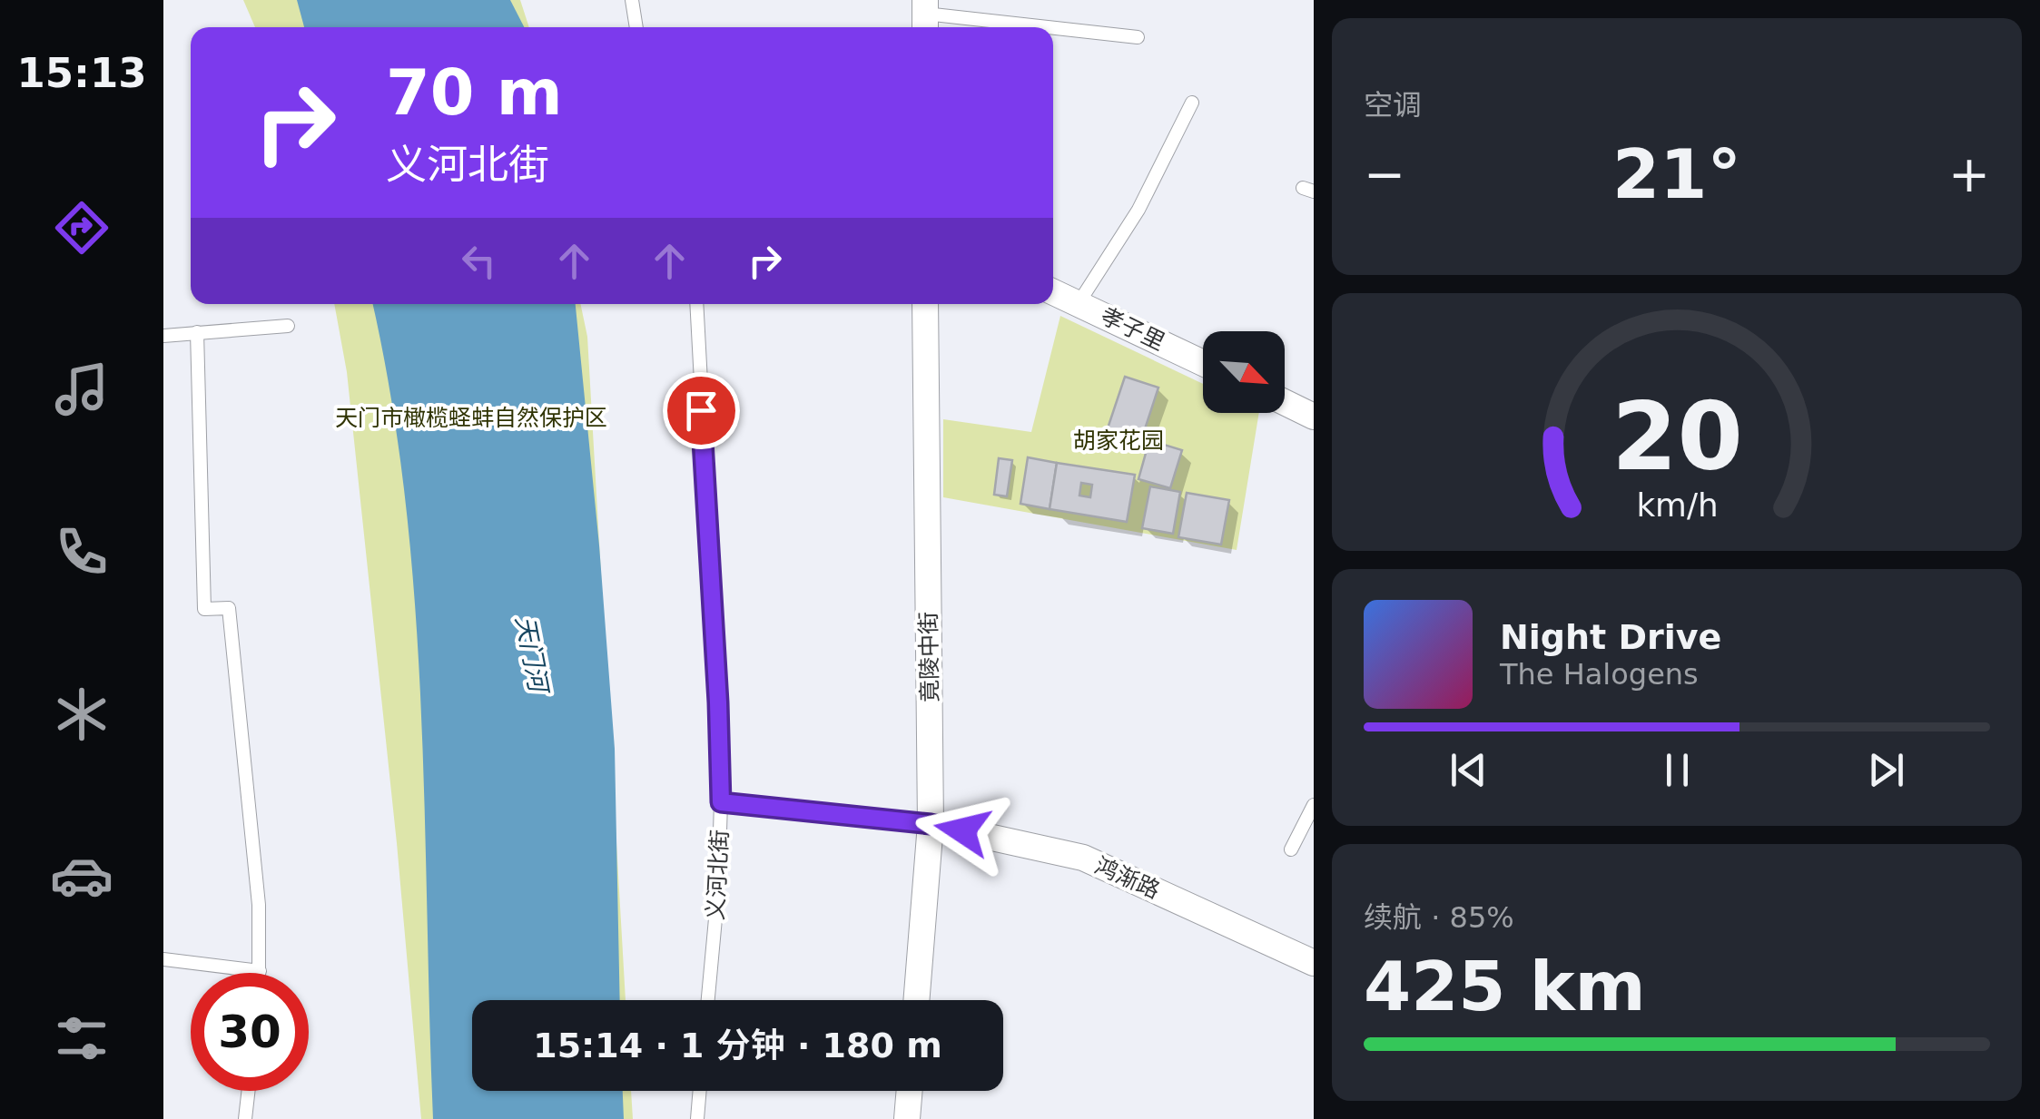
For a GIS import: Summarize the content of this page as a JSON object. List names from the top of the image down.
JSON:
{
  "streets": {
    "street": ["孝子里", "竟陵中街", "鸿渐路"],
    "lane": ["义河北街"]
  },
  "crossings": [
    ["竟陵中街", "鸿渐路"]
  ],
  "water": ["天门河"],
  "parks": ["天门市橄榄蛏蚌自然保护区", "胡家花园"],
  "north": "bottom right",
  "page": {
    "tabs": "15:13",
    "tile": [
      "空调",
      ["续航 · 85%", "425 km"]
    ],
    "turn": ["70 m", "义河北街"],
    "heat": ["−", "21°", "+"],
    "song": ["Night Drive", "The Halogens"],
    "limit": "30",
    "trip": "15:14 · 1 分钟 · 180 m",
    "gauge": ["20", "km/h"]
  }
}
